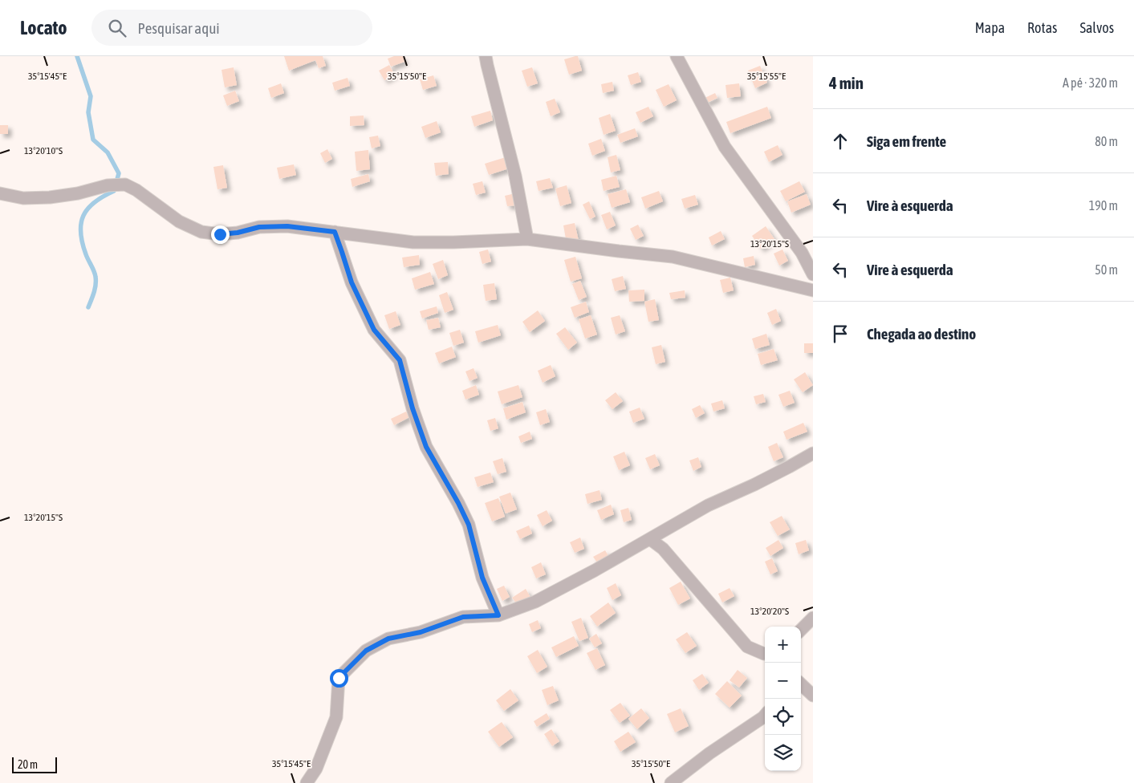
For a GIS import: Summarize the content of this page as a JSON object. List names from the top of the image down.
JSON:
{
  "scale_bar": "20 m",
  "page": {
    "header": "Locato",
    "search": "Pesquisar aqui",
    "nav": ["Mapa", "Rotas", "Salvos"],
    "heading": ["4 min", "A pé · 320 m"],
    "list": [
      ["Siga em frente", "80 m"],
      ["Vire à esquerda", "190 m"],
      ["Vire à esquerda", "50 m"],
      "Chegada ao destino"
    ],
    "map_buttons": ["+", "−"],
    "scale": "20 m"
  },
  "coordinates": [
    "35°15'45\"E",
    "35°15'50\"E",
    "35°15'55\"E",
    "13°20'10\"S",
    "13°20'15\"S",
    "13°20'20\"S"
  ]
}
